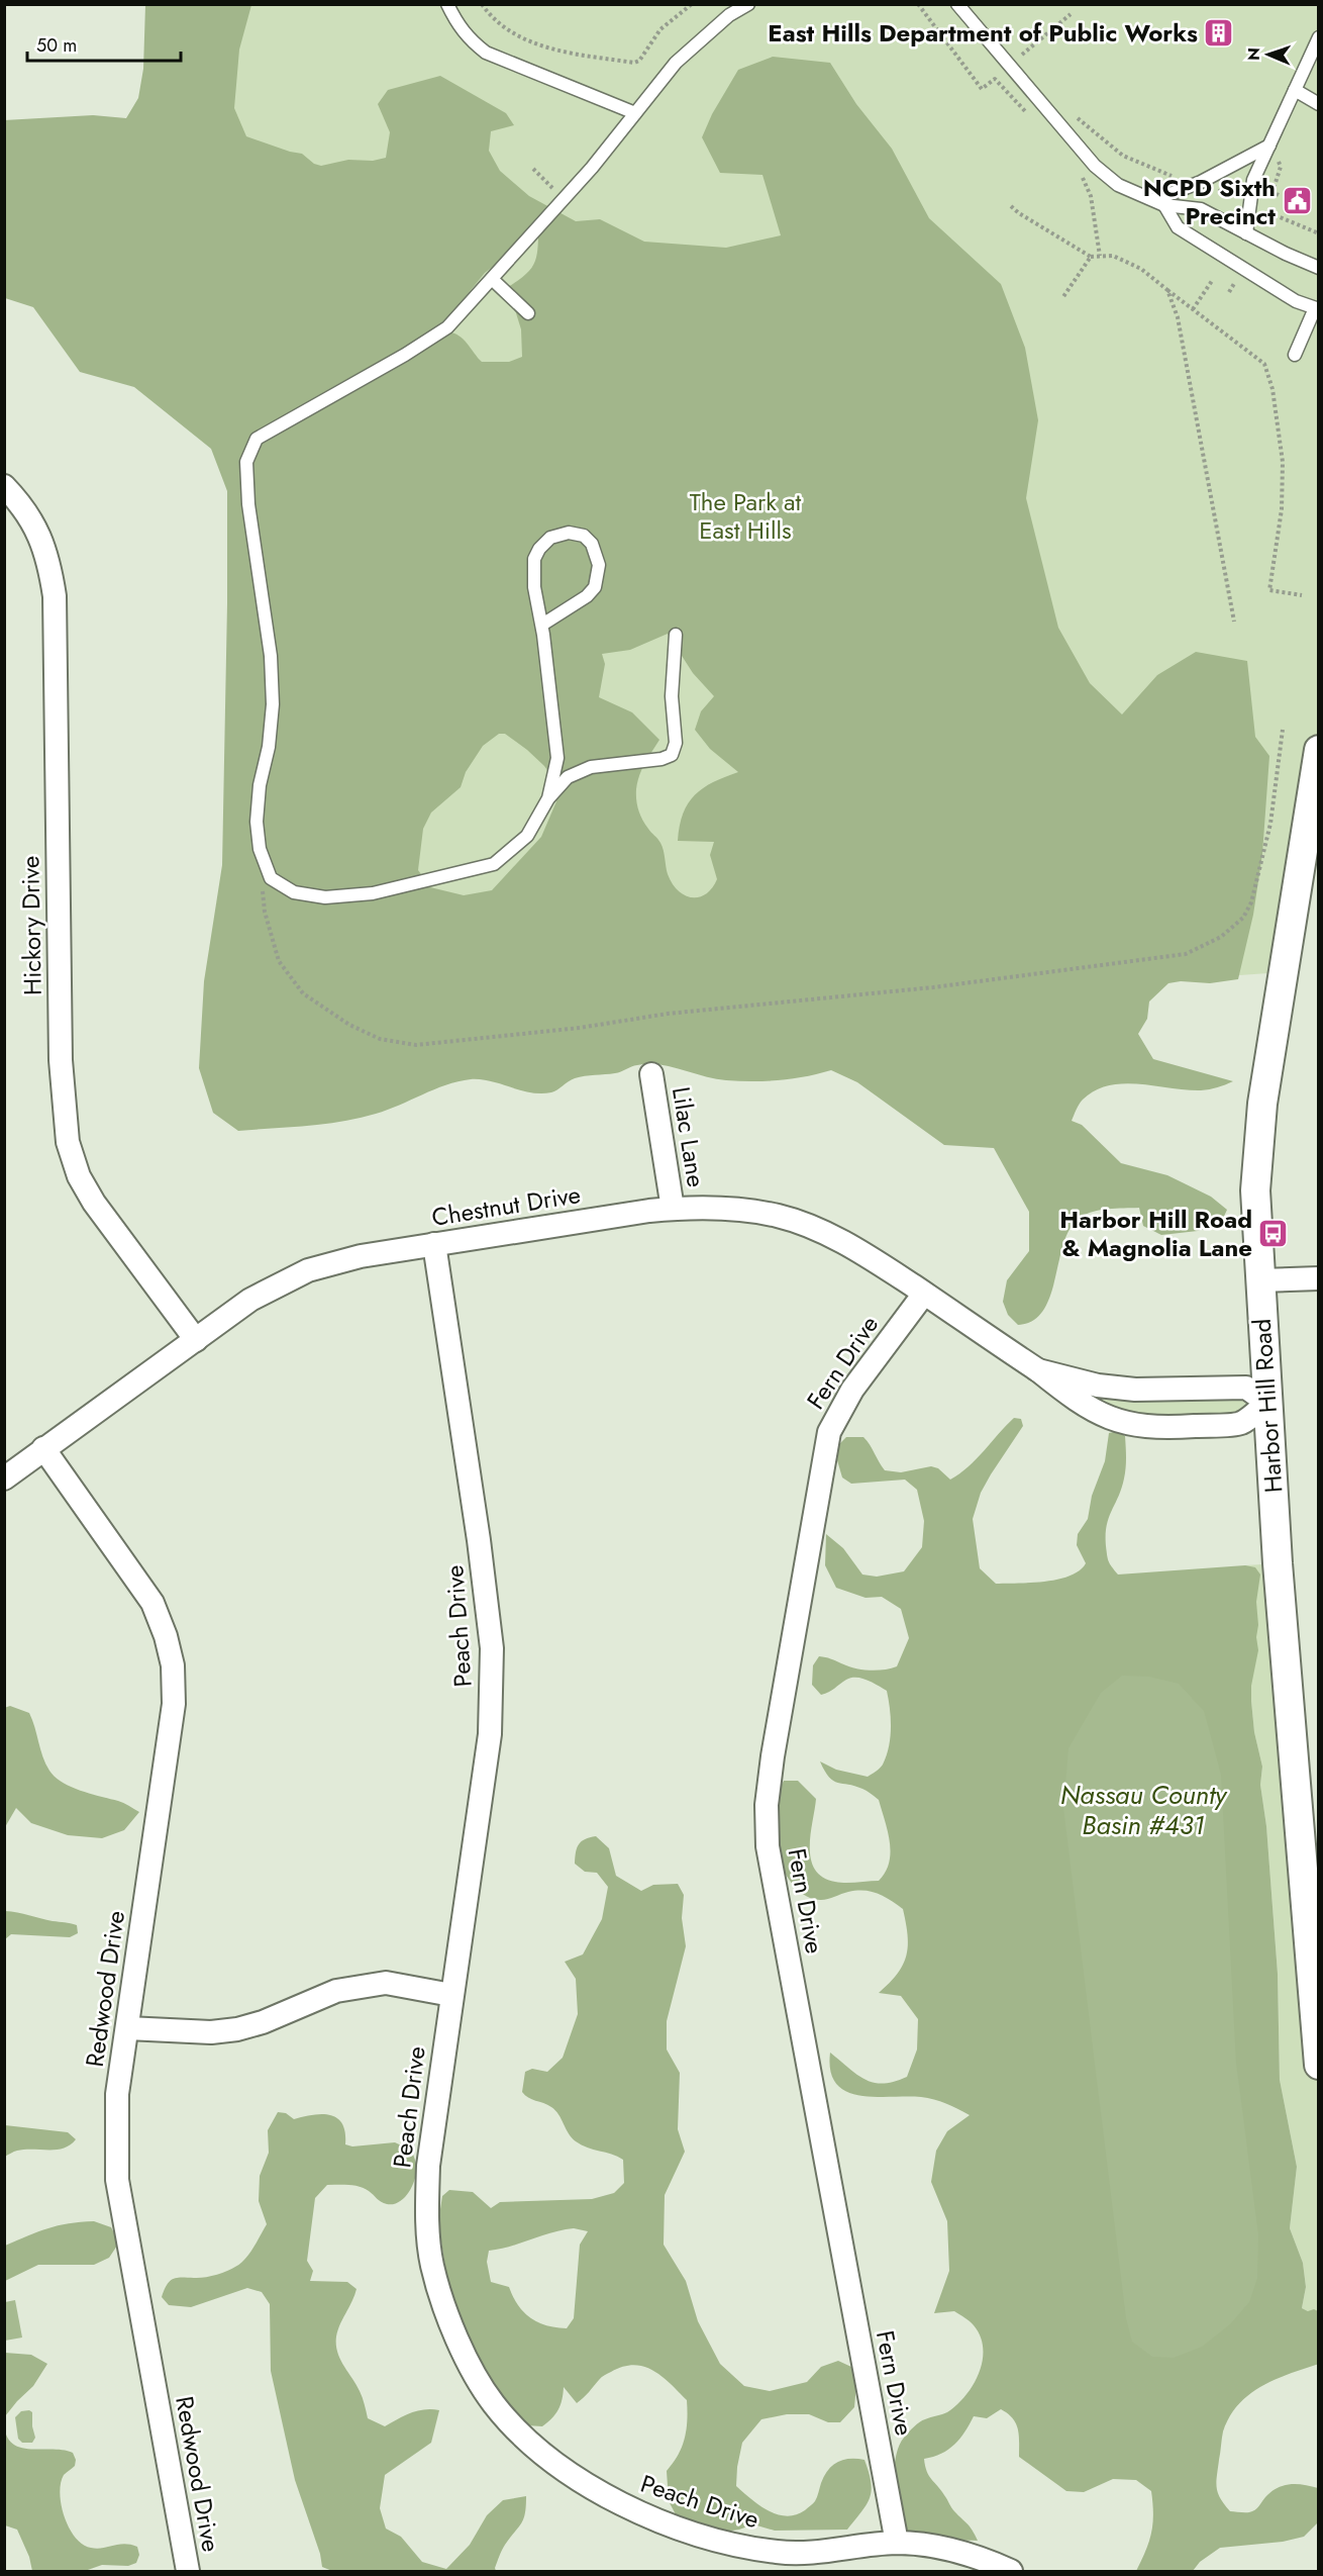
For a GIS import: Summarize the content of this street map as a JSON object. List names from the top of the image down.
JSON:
{
  "streets": {
    "street": [
      "Hickory Drive",
      "Lilac Lane",
      "Chestnut Drive",
      "Fern Drive",
      "Harbor Hill Road",
      "Peach Drive",
      "Redwood Drive"
    ]
  },
  "crossings": [
    ["Hickory Drive", "Chestnut Drive"],
    ["Lilac Lane", "Chestnut Drive"],
    ["Chestnut Drive", "Fern Drive"],
    ["Chestnut Drive", "Harbor Hill Road"],
    ["Chestnut Drive", "Peach Drive"],
    ["Chestnut Drive", "Redwood Drive"],
    ["Fern Drive", "Peach Drive"]
  ],
  "water": ["Nassau County Basin #431"],
  "parks": ["The Park at East Hills"],
  "places": {
    "building": ["East Hills Department of Public Works"],
    "public building": ["NCPD Sixth Precinct"],
    "bus stop": ["Harbor Hill Road & Magnolia Lane"]
  },
  "scale_bar": "50 m",
  "north": "left"
}
